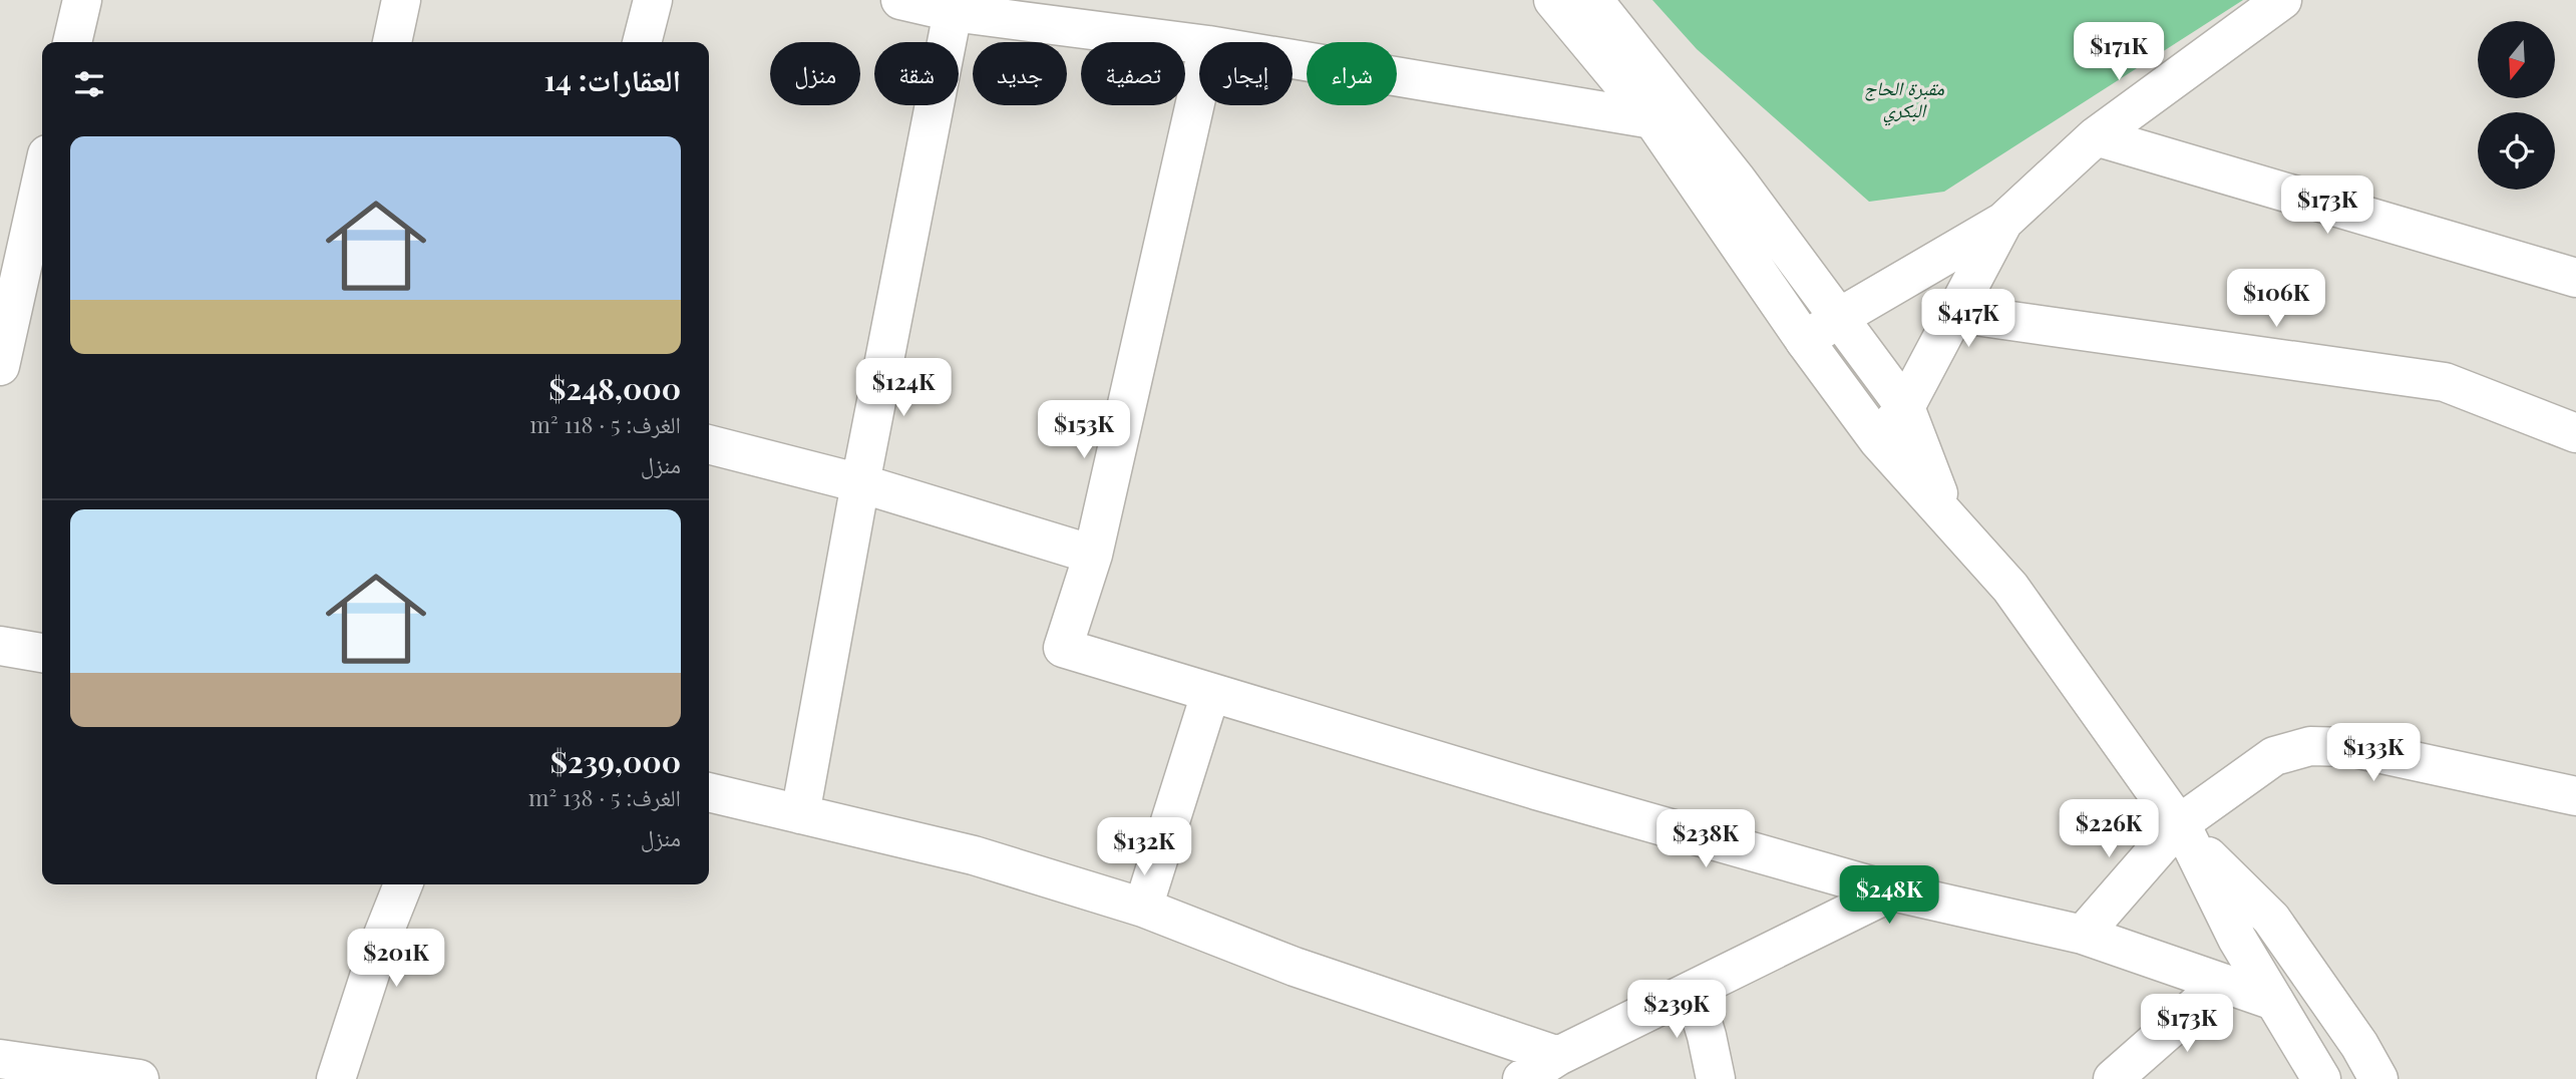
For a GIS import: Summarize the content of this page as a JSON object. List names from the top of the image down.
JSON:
{
  "parks": ["مقبرة الحاج البكري"],
  "north": "bottom",
  "page": {
    "price": [
      "$171K",
      "$173K",
      "$106K",
      "$417K",
      "$124K",
      "$153K",
      "$133K",
      "$226K",
      "$238K",
      "$132K",
      "$248K",
      "$201K",
      "$239K",
      "$173K"
    ],
    "chip": [
      "شراء",
      "إيجار",
      "تصفية",
      "جديد",
      "شقة",
      "منزل"
    ],
    "heading": "العقارات: 14",
    "list": [
      {
        "name": "$248,000",
        "note": "الغرف: 5 · 118 m² · منزل"
      },
      {
        "name": "$239,000",
        "note": "الغرف: 5 · 138 m² · منزل"
      }
    ]
  }
}
